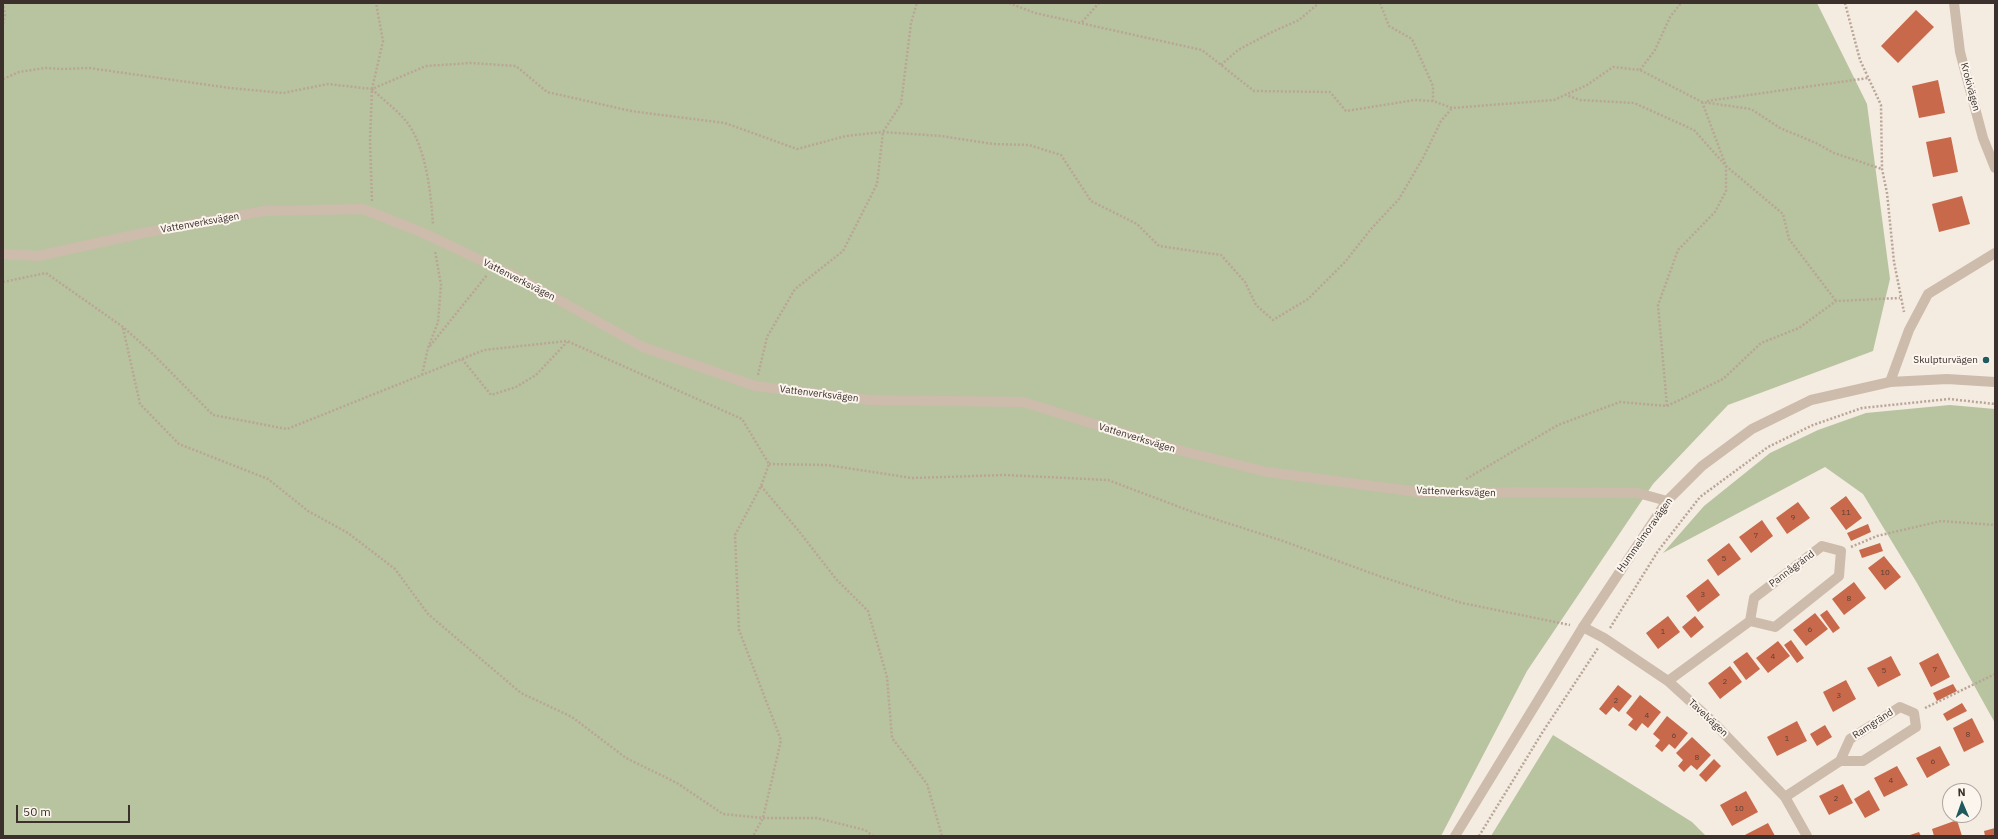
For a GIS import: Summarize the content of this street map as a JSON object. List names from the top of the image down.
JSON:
{
  "streets": {
    "street": [
      "Krokivägen",
      "Vattenverksvägen",
      "Hummelmoravägen",
      "Pannågränd",
      "Tavelvägen",
      "Ramgränd"
    ]
  },
  "crossings": [
    ["Vattenverksvägen", "Hummelmoravägen"],
    ["Hummelmoravägen", "Tavelvägen"]
  ],
  "places": ["Skulpturvägen"],
  "house_numbers": [
    "11",
    "9",
    "7",
    "5",
    "10",
    "3",
    "8",
    "6",
    "1",
    "4",
    "7",
    "5",
    "2",
    "3",
    "2",
    "4",
    "8",
    "6",
    "1",
    "8",
    "6",
    "4",
    "2",
    "10"
  ],
  "scale_bar": "50 m",
  "north": "top"
}
